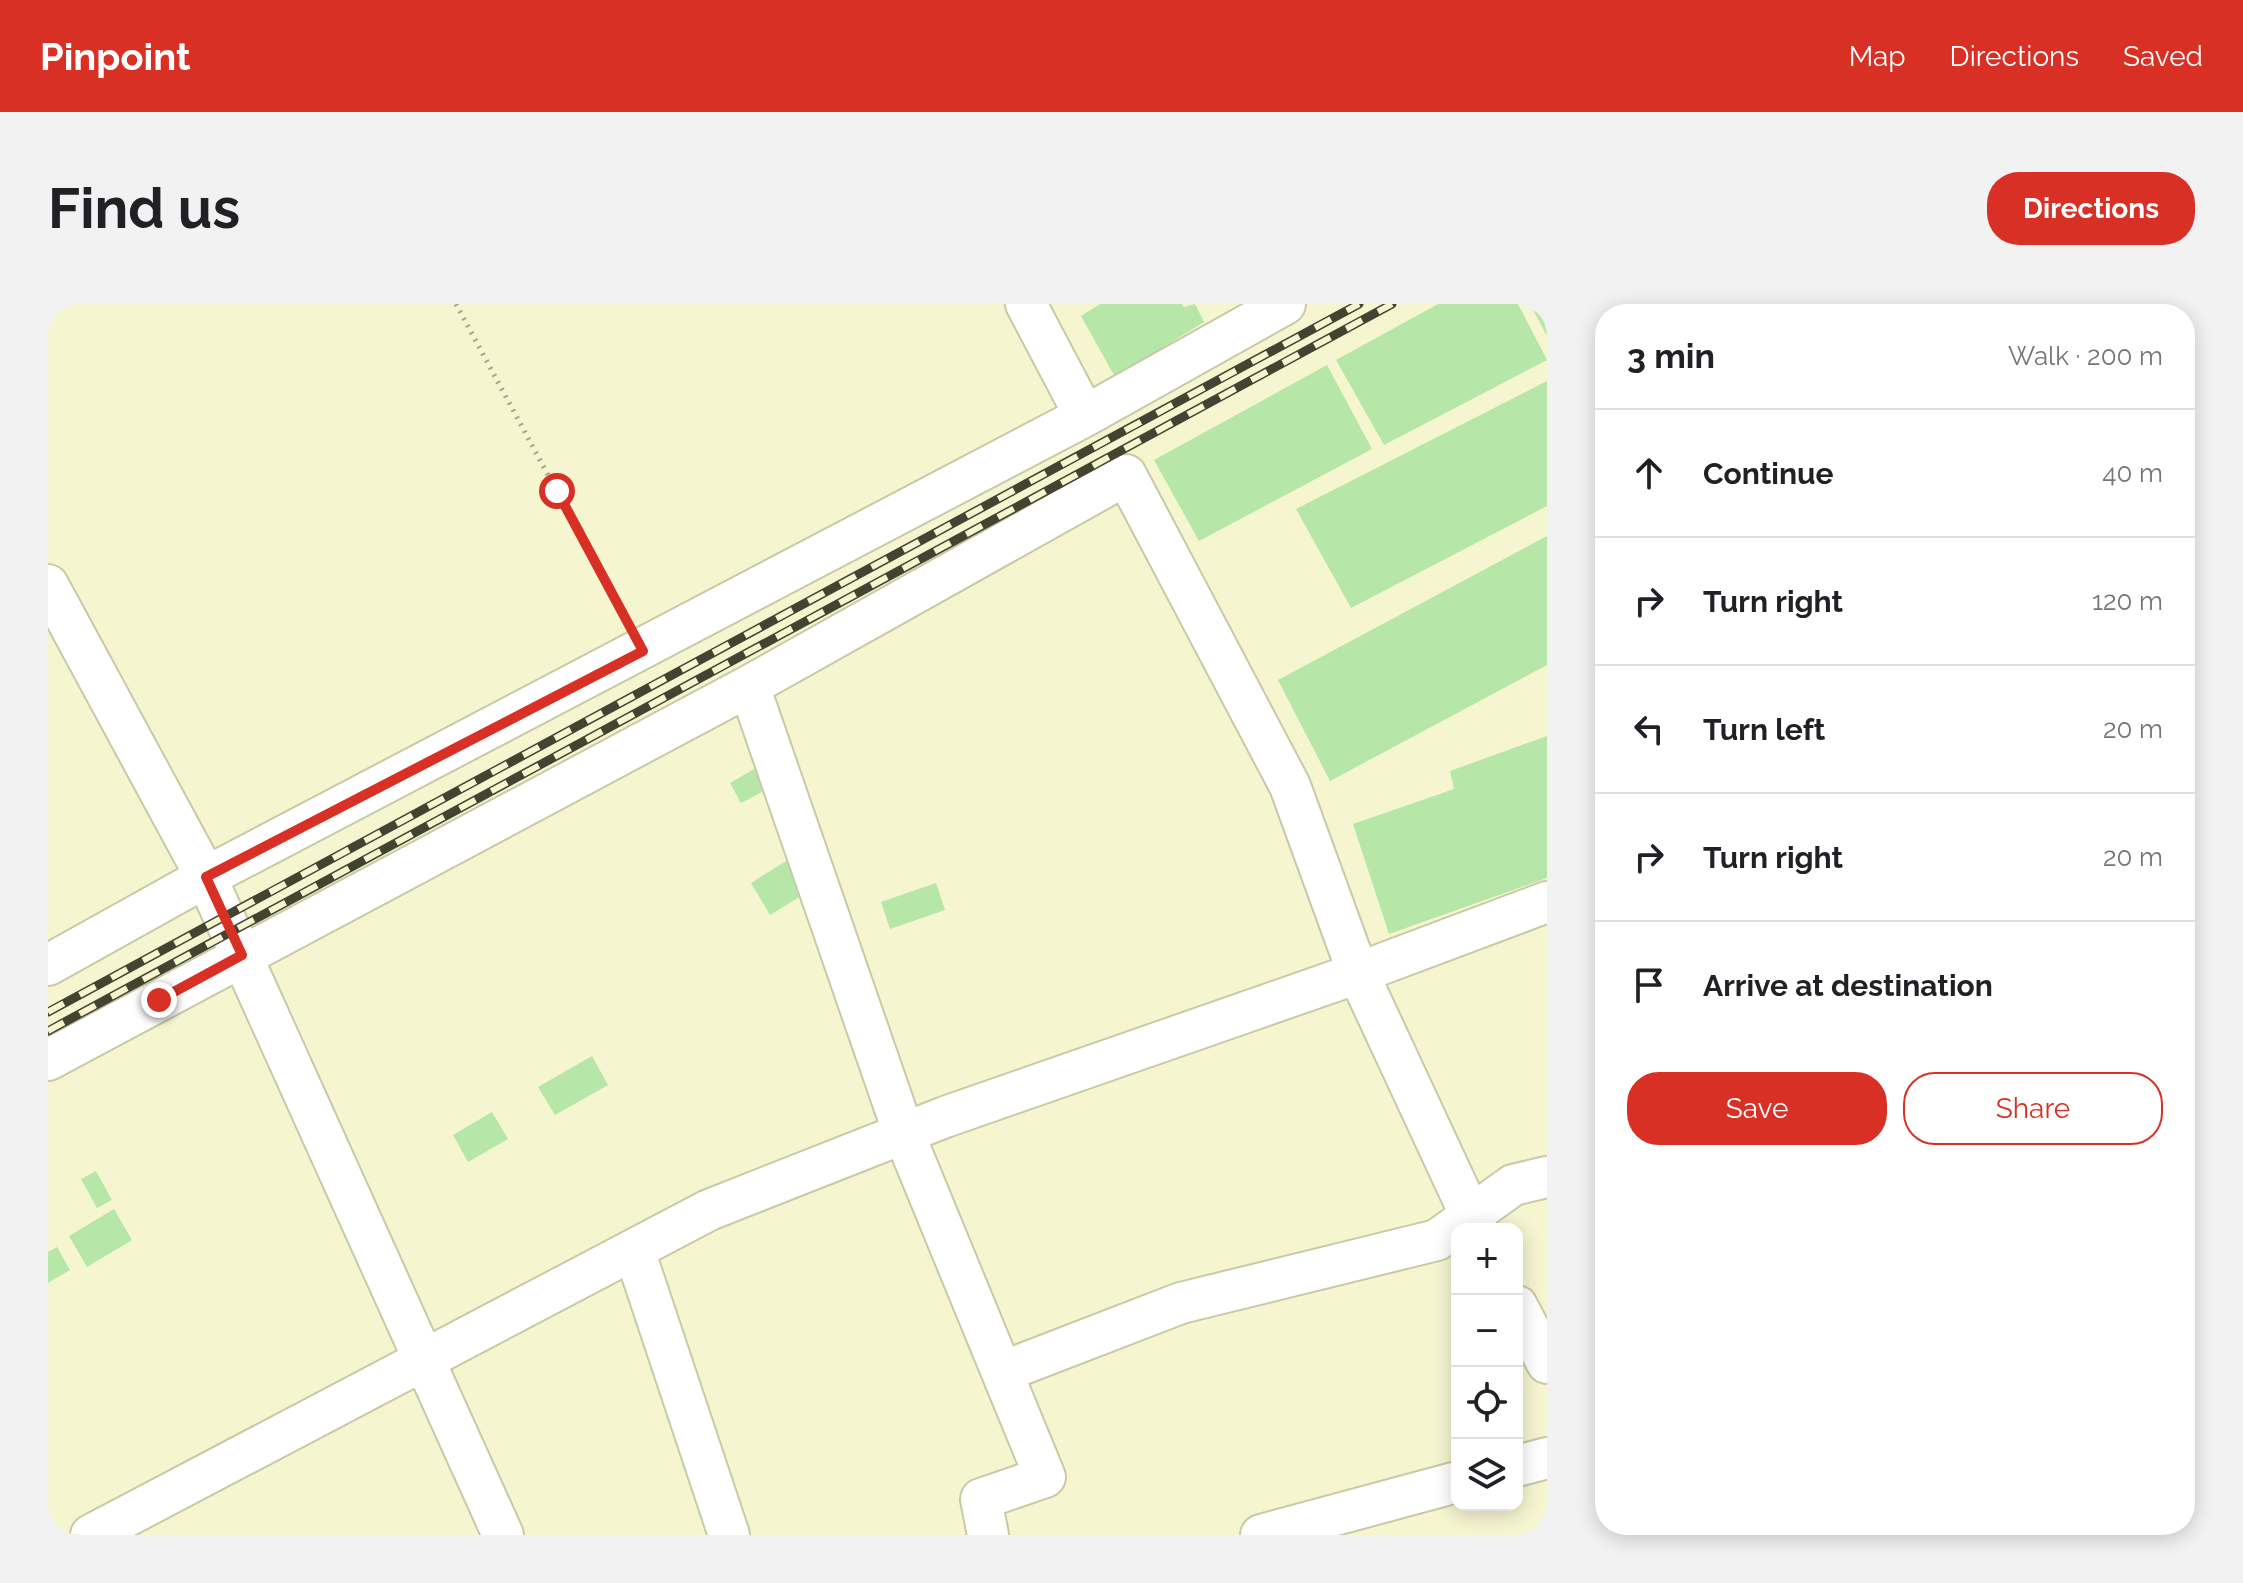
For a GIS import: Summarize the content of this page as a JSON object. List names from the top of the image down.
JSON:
{
  "page": {
    "header": "Pinpoint",
    "nav": ["Map", "Directions", "Saved"],
    "buttons": [
      "Directions",
      ["Save", "Share"]
    ],
    "title": "Find us",
    "heading": ["3 min", "Walk · 200 m"],
    "list": [
      ["Continue", "40 m"],
      ["Turn right", "120 m"],
      ["Turn left", "20 m"],
      ["Turn right", "20 m"],
      "Arrive at destination"
    ],
    "map_buttons": ["+", "−"]
  }
}
